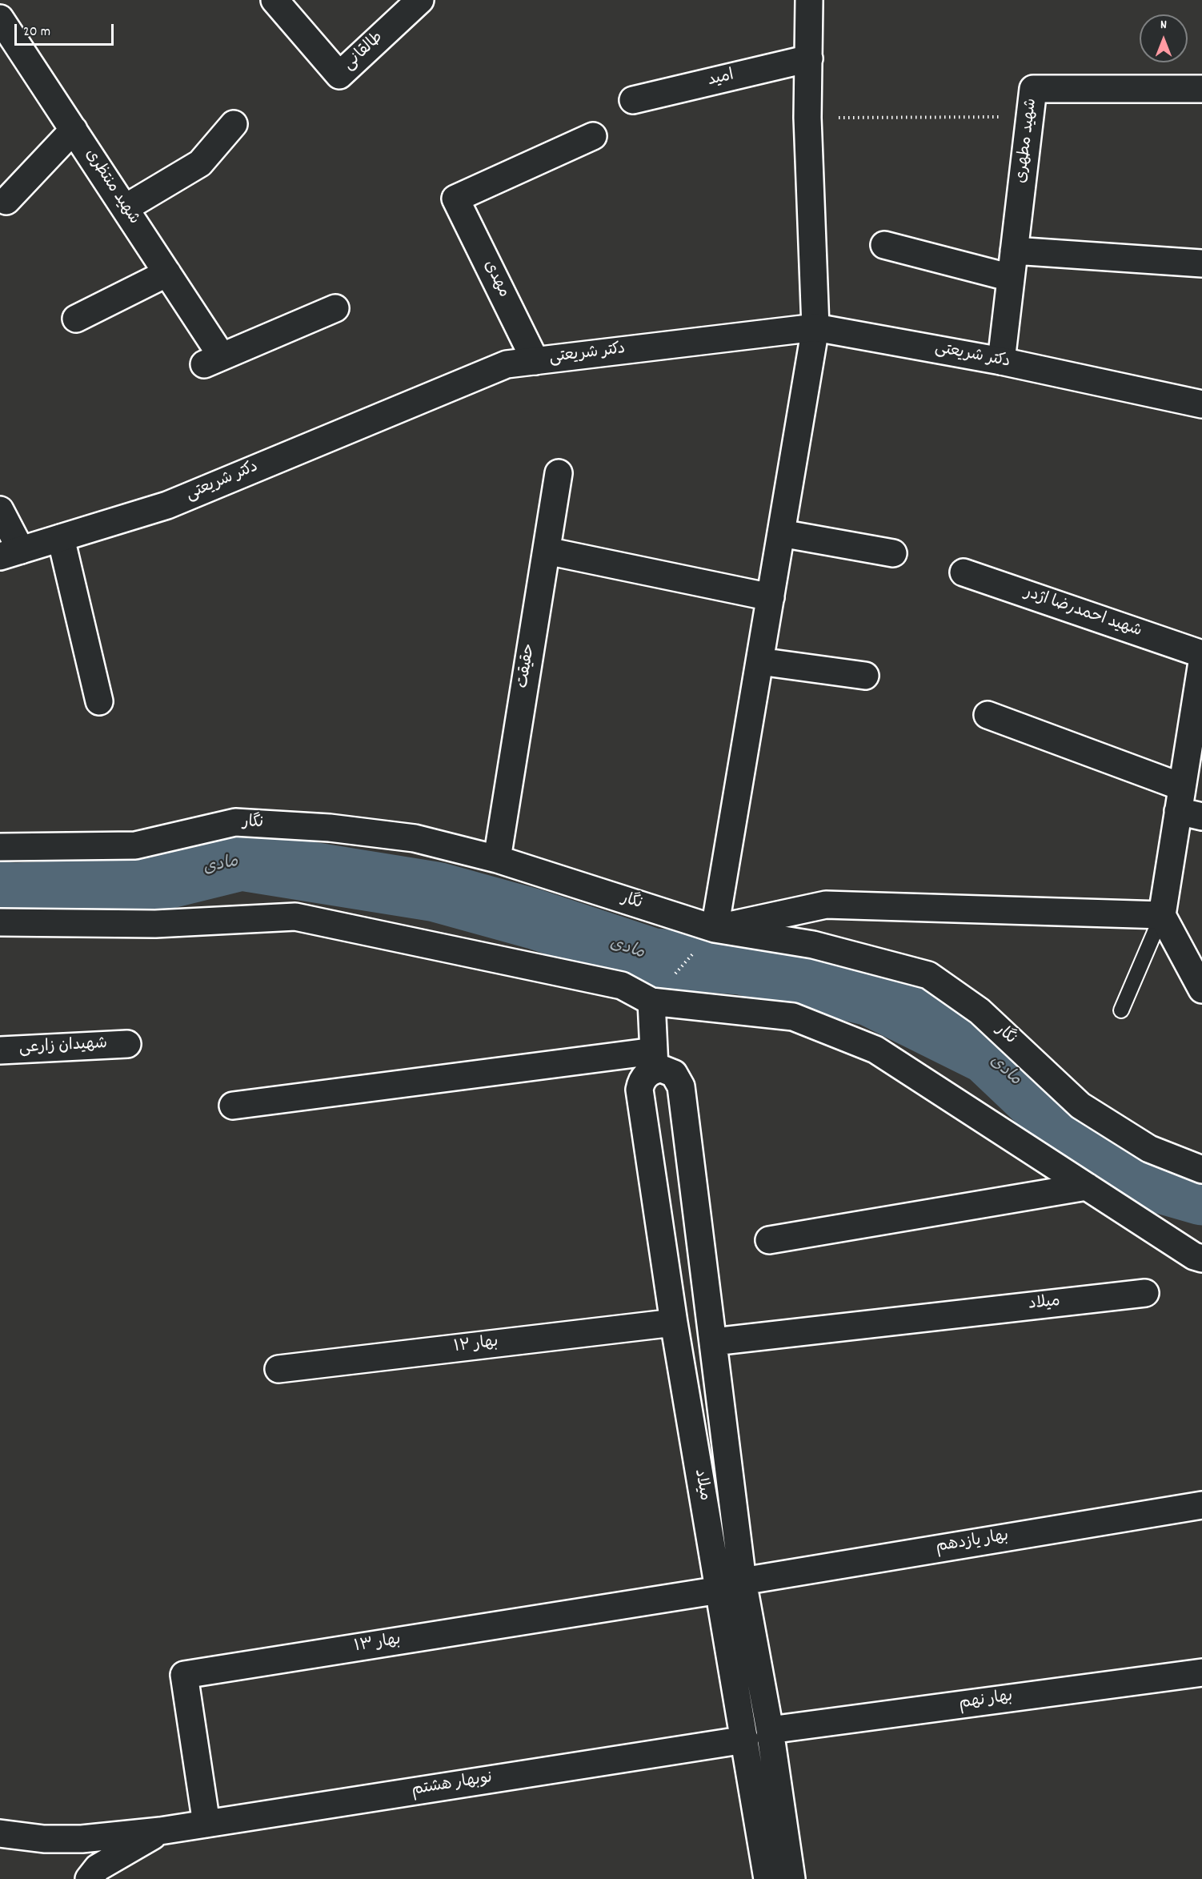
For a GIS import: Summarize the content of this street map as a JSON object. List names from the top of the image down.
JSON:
{
  "streets": {
    "street": [
      "طالقانی",
      "امید",
      "شهید مطهری",
      "شهید منتظری",
      "مهدی",
      "دکتر شریعتی",
      "شهید احمدرضا اژدر",
      "حقیقت",
      "نگار",
      "شهیدان زارعی",
      "میلاد",
      "بهار ۱۲",
      "بهار یازدهم",
      "بهار ۱۳",
      "بهار نهم",
      "نوبهار هشتم"
    ]
  },
  "crossings": [
    ["شهید مطهری", "دکتر شریعتی"],
    ["مهدی", "دکتر شریعتی"],
    ["حقیقت", "نگار"],
    ["میلاد", "بهار ۱۲"],
    ["میلاد", "بهار یازدهم"],
    ["میلاد", "بهار ۱۳"],
    ["میلاد", "بهار نهم"],
    ["میلاد", "نوبهار هشتم"],
    ["بهار یازدهم", "بهار ۱۳"],
    ["بهار ۱۳", "نوبهار هشتم"]
  ],
  "water": ["مادی"],
  "scale_bar": "20 m",
  "north": "top"
}
